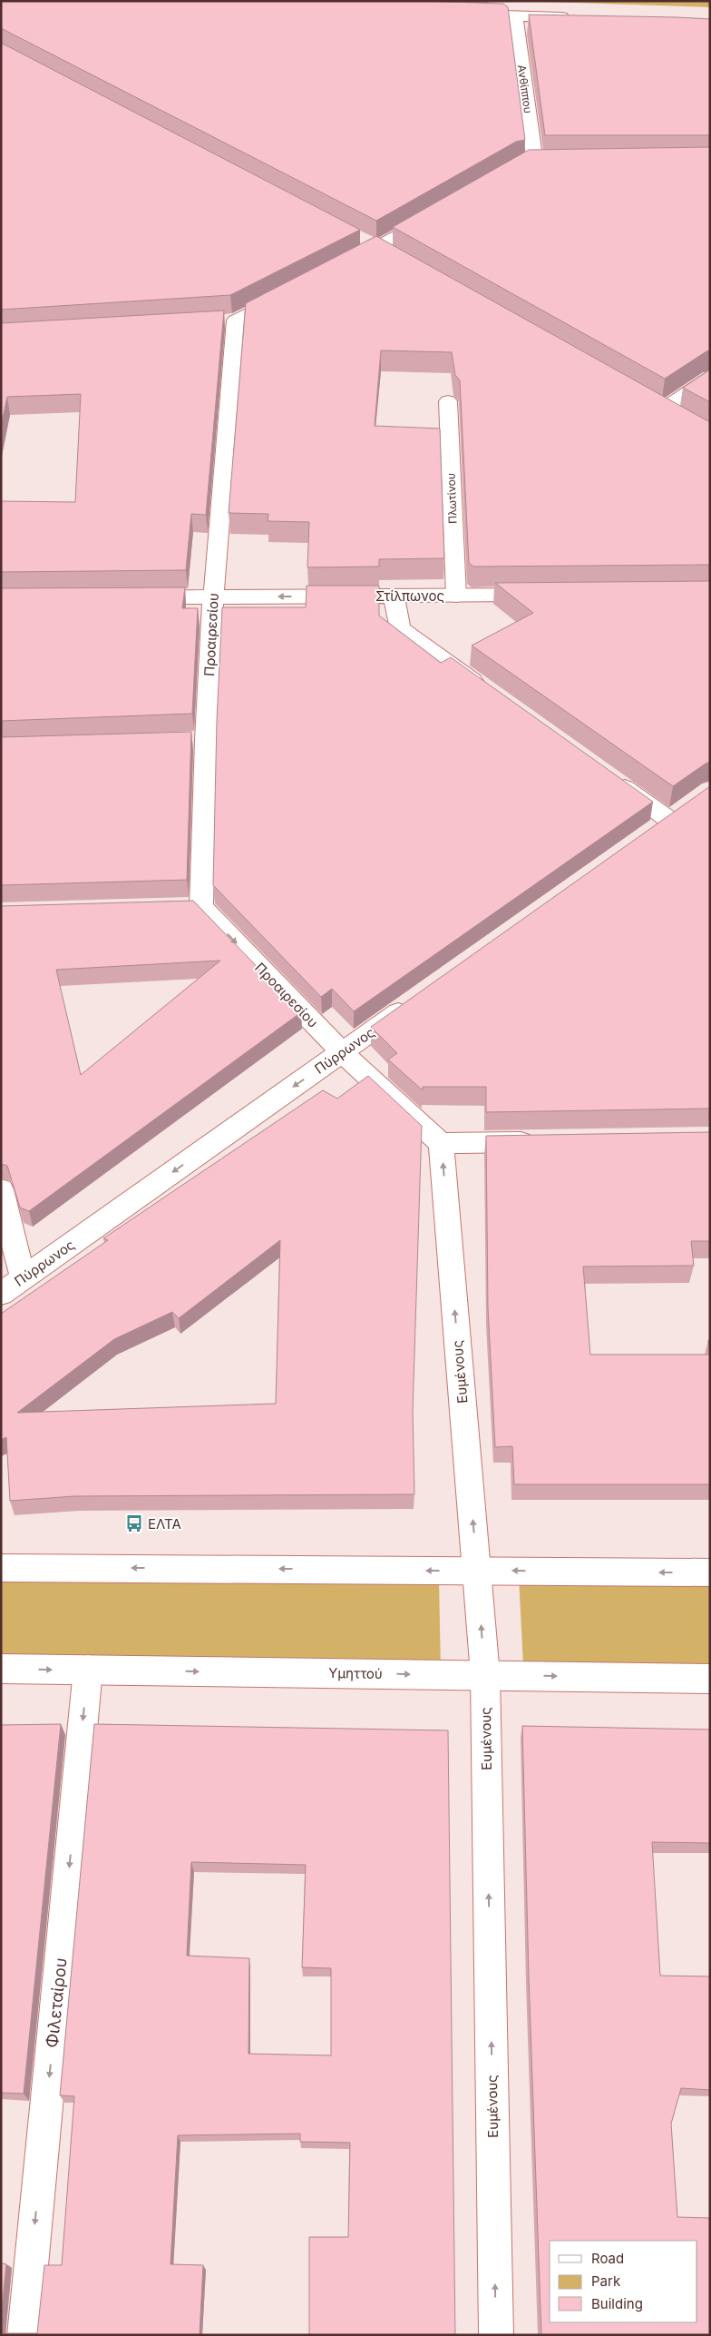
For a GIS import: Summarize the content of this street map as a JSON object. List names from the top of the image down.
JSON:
{
  "streets": {
    "street": [
      "Ανθίππου",
      "Πλωτίνου",
      "Στίλπωνος",
      "Προαιρεσίου",
      "Πύρρωνος",
      "Ευμένους",
      "Υμηττού",
      "Φιλεταίρου"
    ]
  },
  "crossings": [
    ["Πλωτίνου", "Στίλπωνος"],
    ["Στίλπωνος", "Προαιρεσίου"],
    ["Προαιρεσίου", "Πύρρωνος"],
    ["Προαιρεσίου", "Ευμένους"],
    ["Ευμένους", "Υμηττού"],
    ["Υμηττού", "Φιλεταίρου"]
  ],
  "one_way": [
    "Στίλπωνος",
    "Προαιρεσίου",
    "Πύρρωνος",
    "Ευμένους",
    "Φιλεταίρου"
  ],
  "places": {
    "bus stop": ["ΕΛΤΑ"]
  },
  "legend": ["Road", "Park", "Building"]
}
